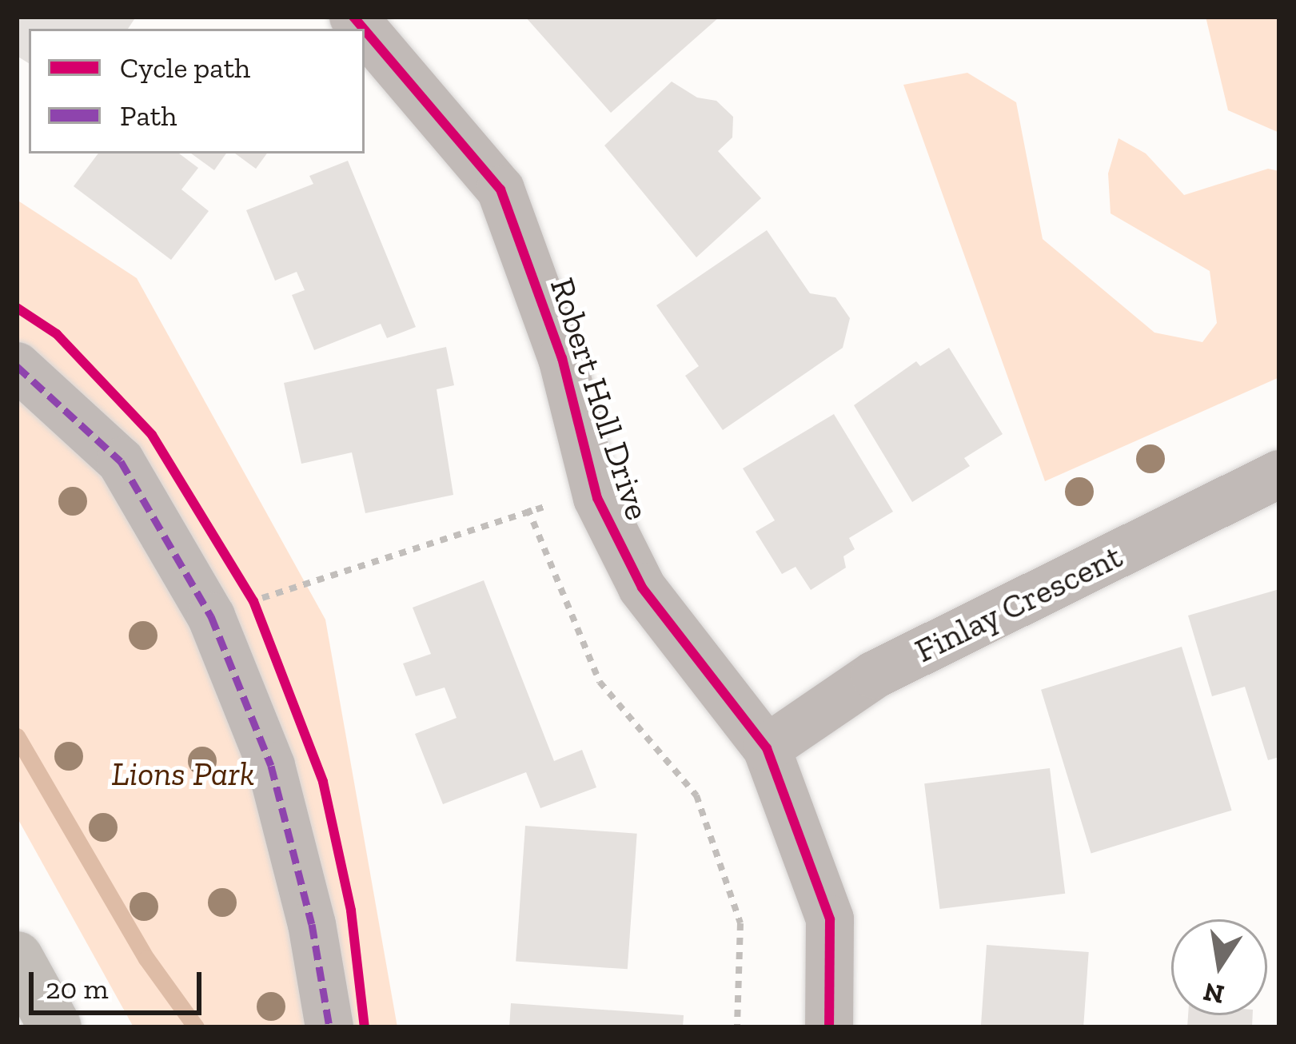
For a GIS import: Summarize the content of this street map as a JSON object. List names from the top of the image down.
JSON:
{
  "streets": {
    "street": ["Robert Holl Drive", "Finlay Crescent"]
  },
  "crossings": [
    ["Robert Holl Drive", "Finlay Crescent"]
  ],
  "parks": ["Lions Park"],
  "legend": ["Cycle path", "Path"],
  "scale_bar": "20 m",
  "north": "bottom"
}
